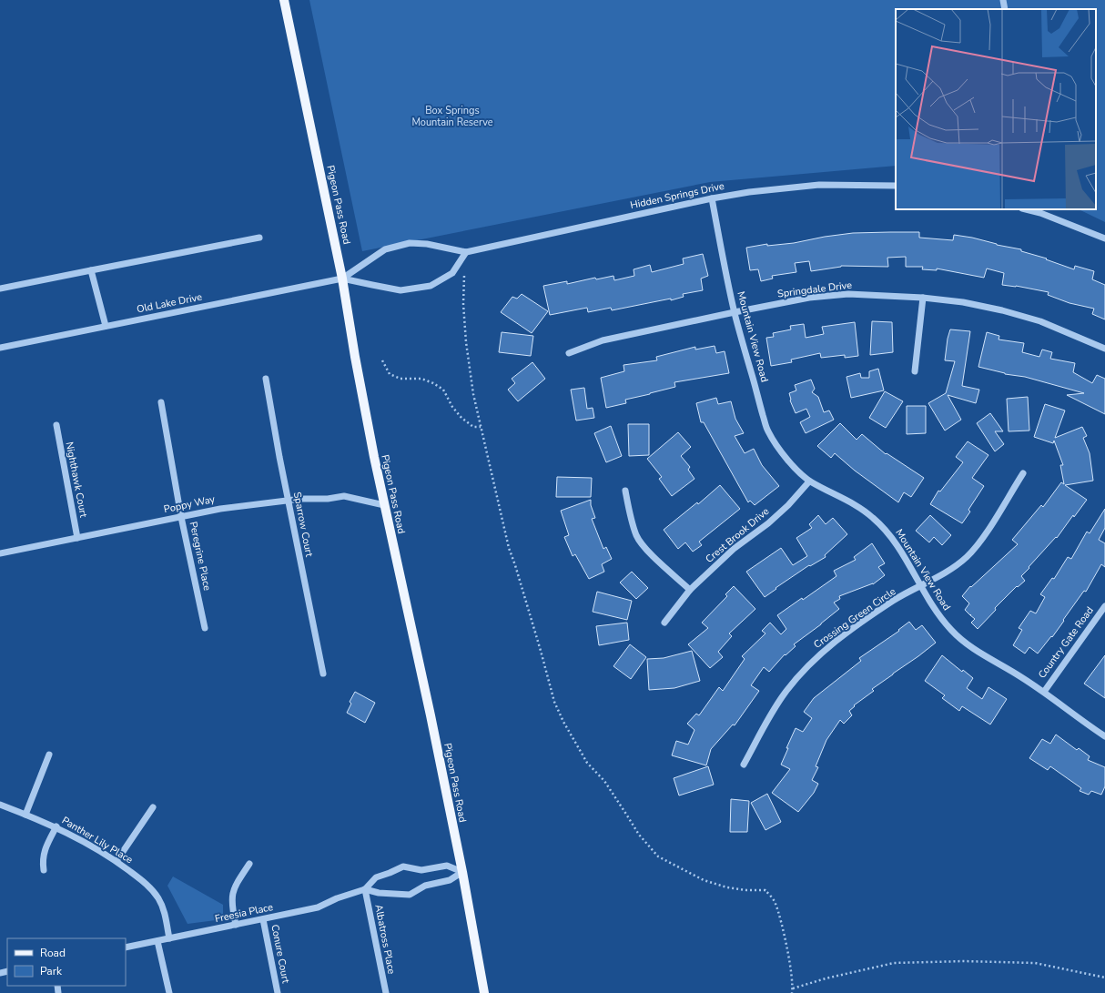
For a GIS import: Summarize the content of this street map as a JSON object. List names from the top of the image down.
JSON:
{
  "streets": {
    "main road": ["Pigeon Pass Road"],
    "street": [
      "Hidden Springs Drive",
      "Springdale Drive",
      "Old Lake Drive",
      "Mountain View Road",
      "Nighthawk Court",
      "Poppy Way",
      "Sparrow Court",
      "Crest Brook Drive",
      "Peregrine Place",
      "Crossing Green Circle",
      "Country Gate Road",
      "Panther Lily Place",
      "Freesia Place",
      "Albatross Place",
      "Conure Court"
    ]
  },
  "crossings": [
    ["Hidden Springs Drive", "Pigeon Pass Road"],
    ["Hidden Springs Drive", "Old Lake Drive"],
    ["Hidden Springs Drive", "Mountain View Road"],
    ["Pigeon Pass Road", "Old Lake Drive"],
    ["Pigeon Pass Road", "Poppy Way"],
    ["Springdale Drive", "Mountain View Road"],
    ["Mountain View Road", "Crest Brook Drive"],
    ["Mountain View Road", "Crossing Green Circle"],
    ["Mountain View Road", "Country Gate Road"],
    ["Nighthawk Court", "Poppy Way"],
    ["Poppy Way", "Sparrow Court"],
    ["Poppy Way", "Peregrine Place"],
    ["Panther Lily Place", "Freesia Place"],
    ["Freesia Place", "Albatross Place"],
    ["Freesia Place", "Conure Court"]
  ],
  "parks": ["Box Springs Mountain Reserve"],
  "legend": ["Road", "Park"]
}
